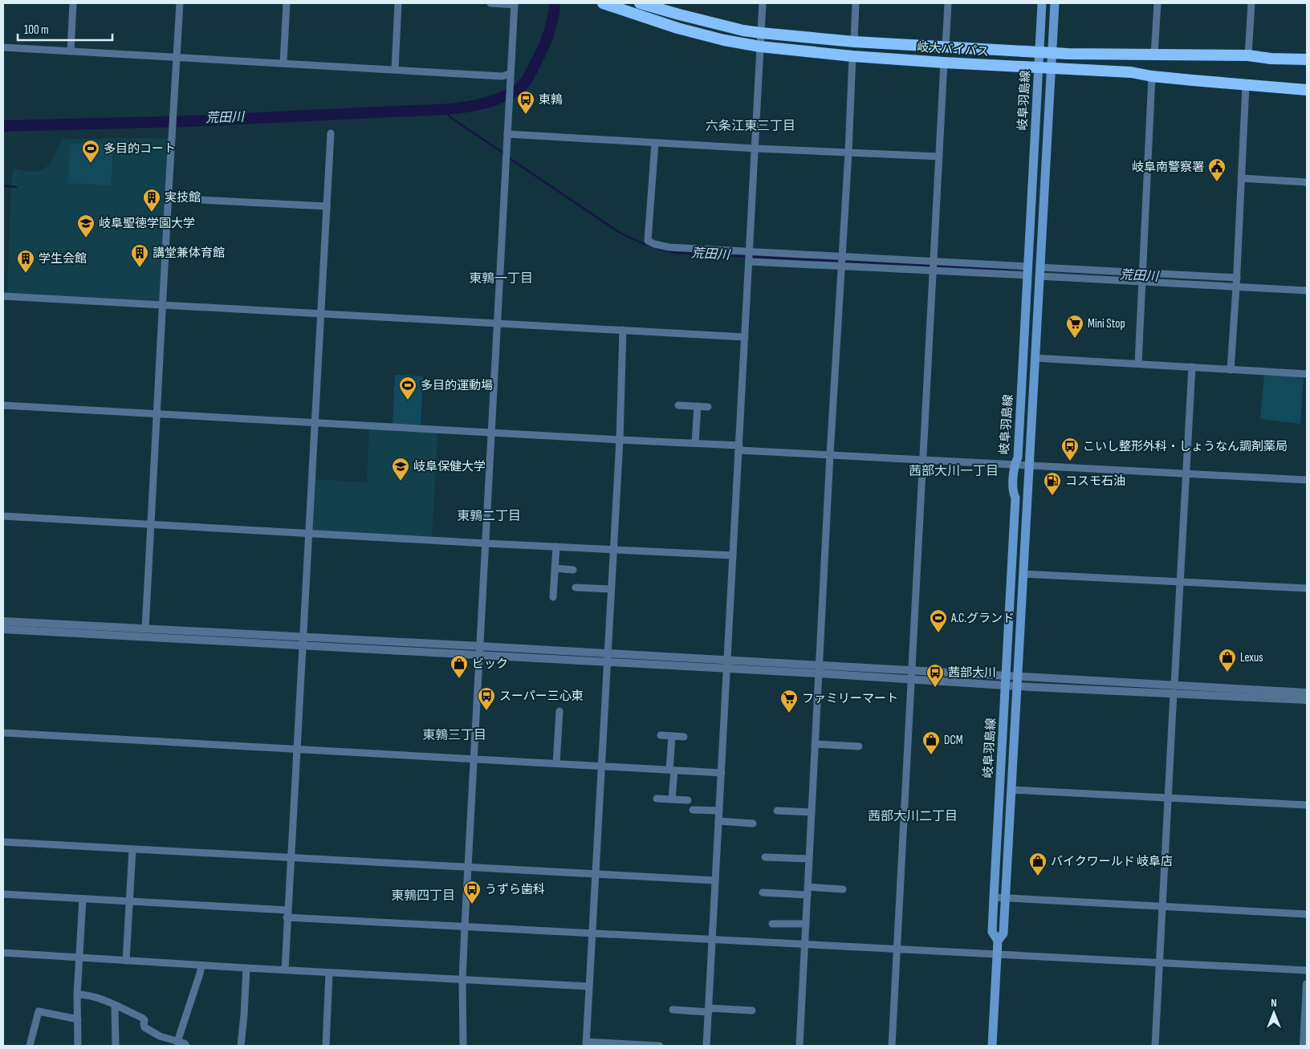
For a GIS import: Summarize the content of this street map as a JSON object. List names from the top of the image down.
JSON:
{
  "streets": {
    "highway": ["岐大バイパス"],
    "main road": ["岐阜羽島線"]
  },
  "crossings": [
    ["岐大バイパス", "岐阜羽島線"]
  ],
  "districts": [
    "六条江東三丁目",
    "東鶉一丁目",
    "茜部大川一丁目",
    "東鶉二丁目",
    "東鶉三丁目",
    "茜部大川二丁目",
    "東鶉四丁目"
  ],
  "water": ["荒田川"],
  "places": {
    "bus stop": [
      "東鶉",
      "こいし整形外科・しょうなん調剤薬局",
      "茜部大川",
      "スーパー三心東",
      "うずら歯科"
    ],
    "sports": ["多目的コート", "多目的運動場", "A.C.グランド"],
    "public building": ["岐阜南警察署"],
    "building": ["実技館", "講堂兼体育館", "学生会館"],
    "school or university": ["岐阜聖徳学園大学", "岐阜保健大学"],
    "supermarket": ["Mini Stop", "ファミリーマート"],
    "fuel station": ["コスモ石油"],
    "shop": [
      "Lexus",
      "ビック",
      "DCM",
      "バイクワールド 岐阜店"
    ]
  },
  "scale_bar": "100 m",
  "north": "top"
}
